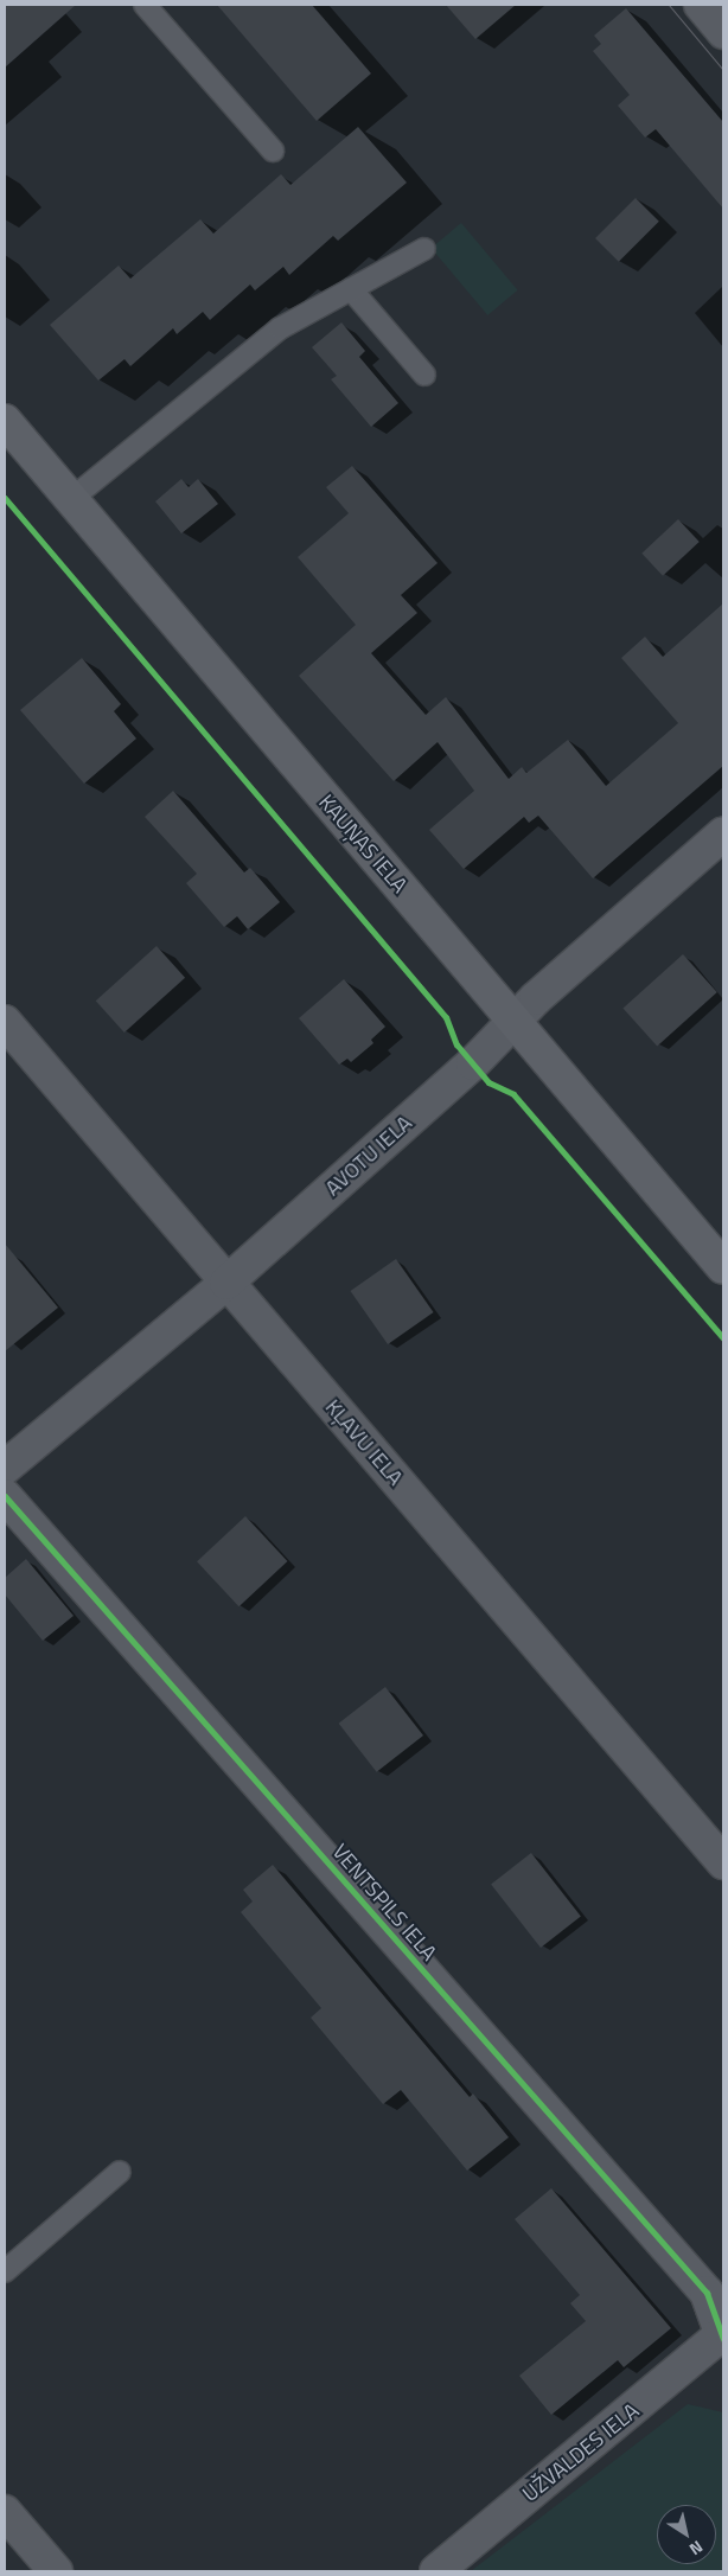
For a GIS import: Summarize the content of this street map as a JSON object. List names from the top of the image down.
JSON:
{
  "streets": {
    "street": [
      "KAUŅAS IELA",
      "AVOTU IELA",
      "KĻAVU IELA",
      "VENTSPILS IELA",
      "UŽVALDES IELA"
    ]
  },
  "crossings": [
    ["KAUŅAS IELA", "AVOTU IELA"],
    ["AVOTU IELA", "KĻAVU IELA"],
    ["VENTSPILS IELA", "UŽVALDES IELA"]
  ],
  "north": "bottom right"
}
